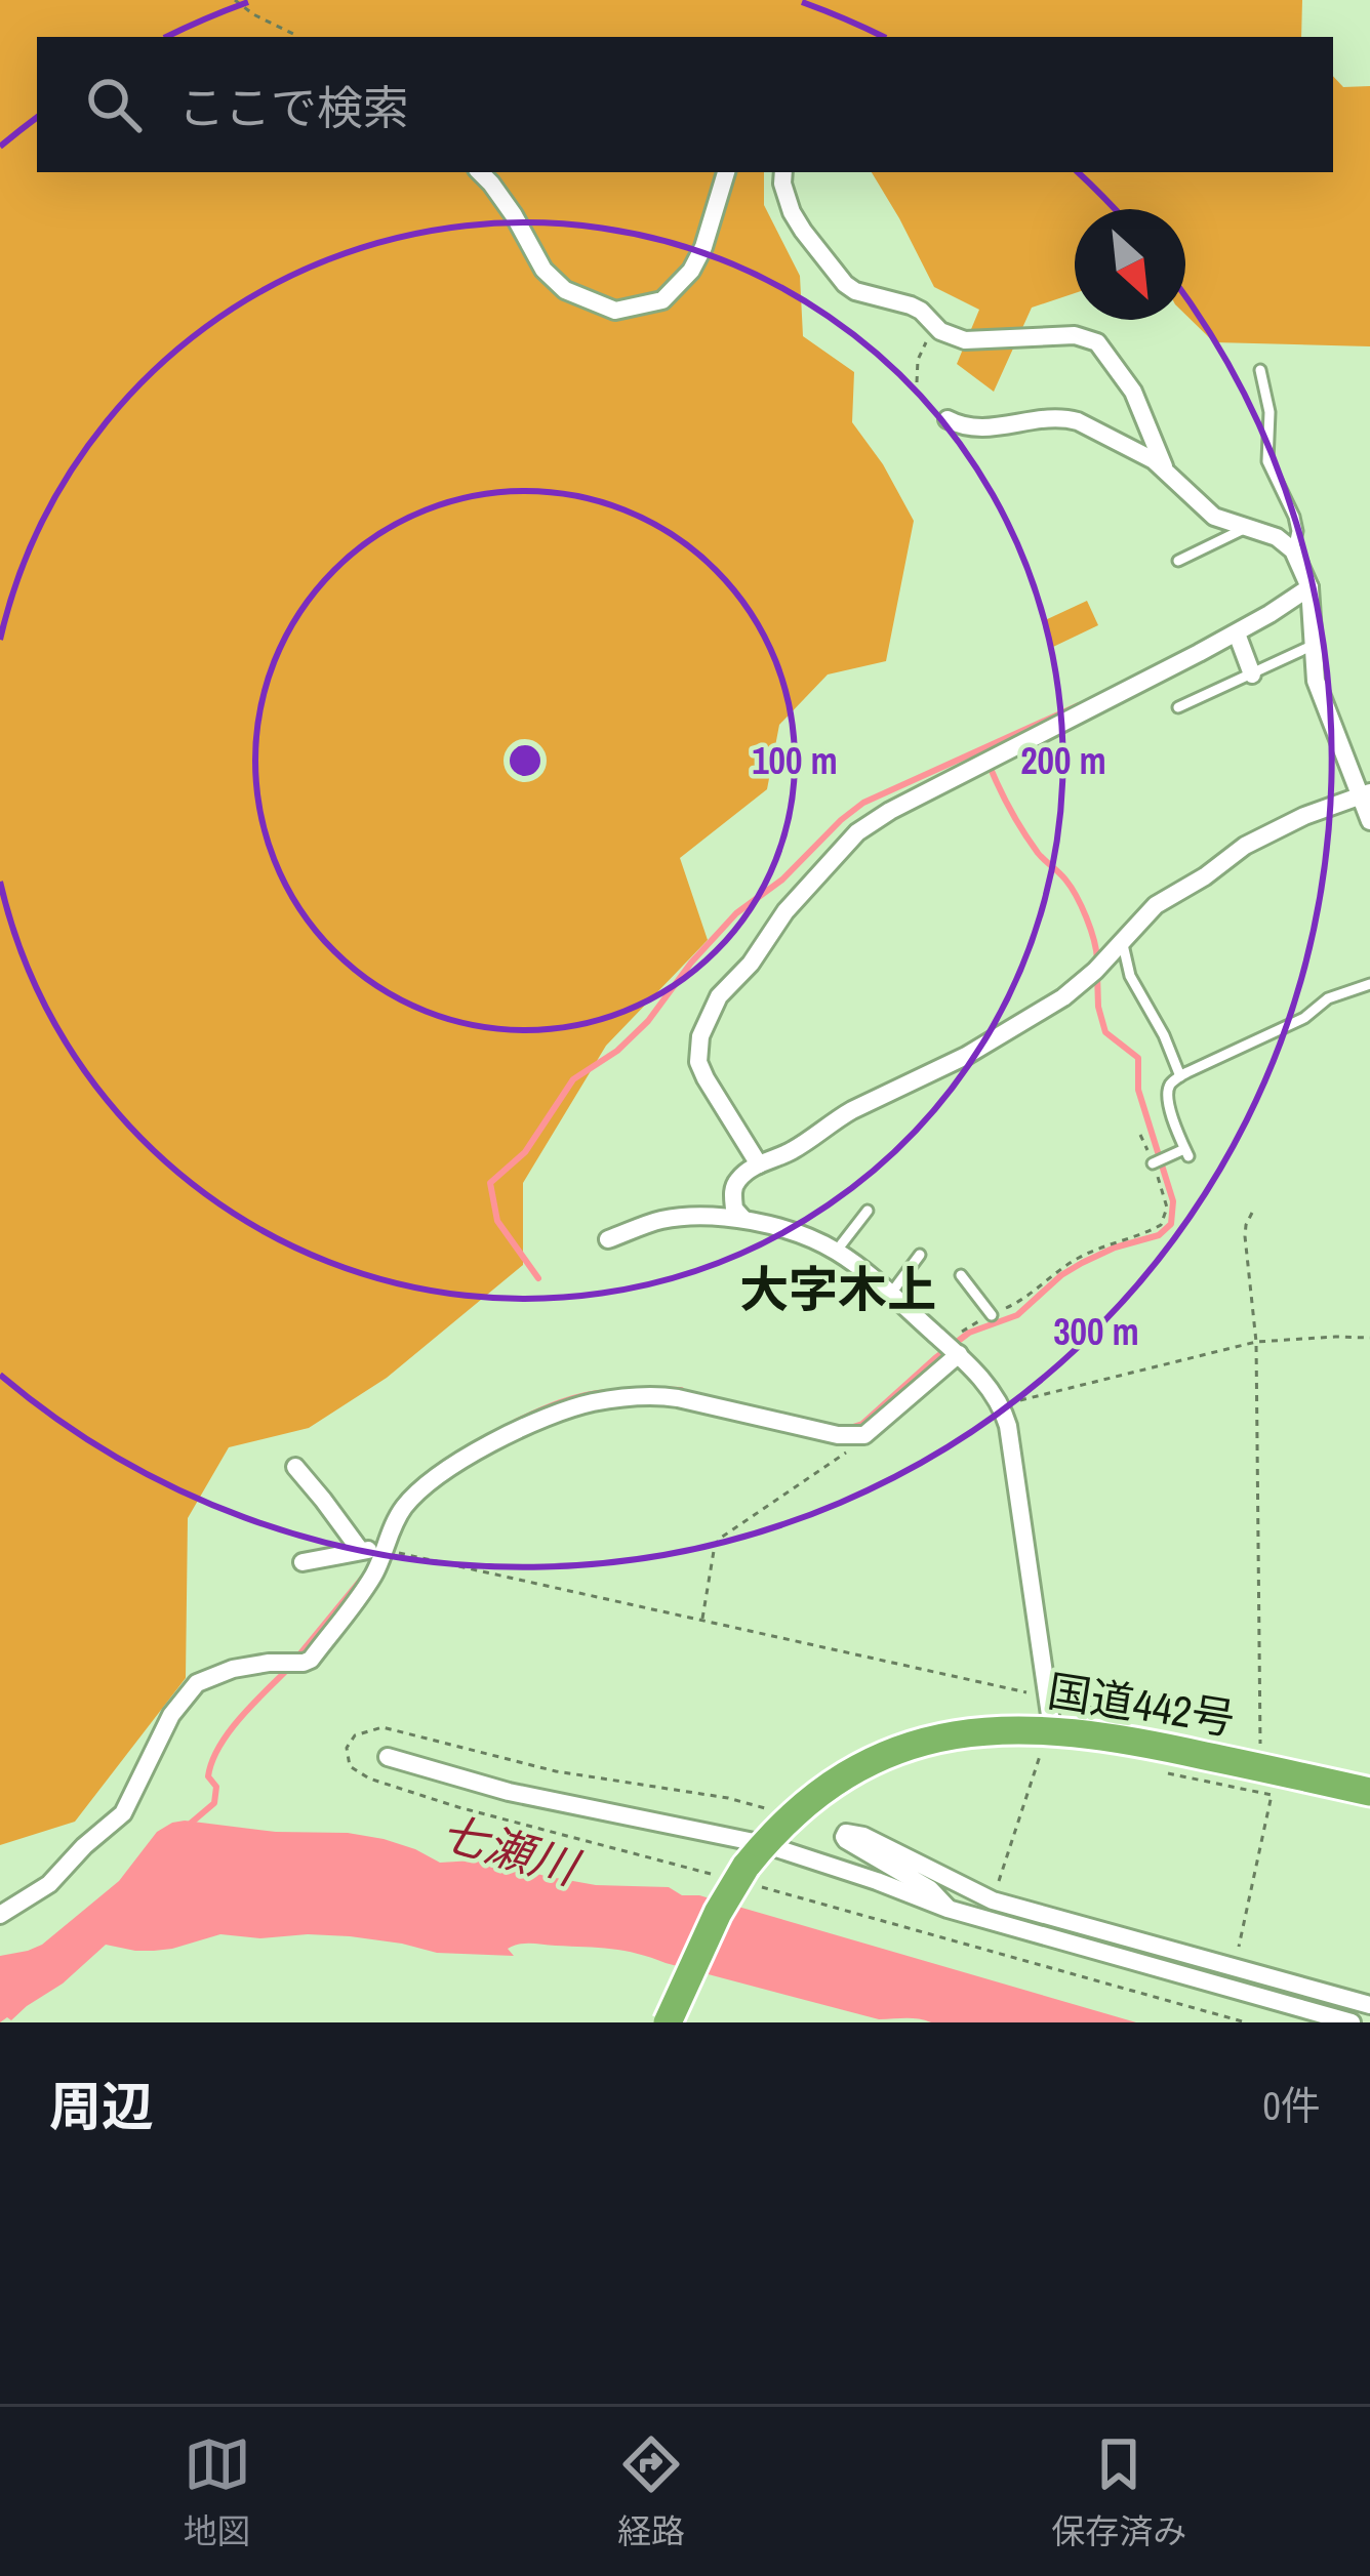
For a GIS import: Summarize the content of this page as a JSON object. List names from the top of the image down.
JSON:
{
  "streets": {
    "highway": ["国道442号"]
  },
  "districts": ["大字木上"],
  "water": ["七瀬川"],
  "north": "bottom right",
  "page": {
    "search": "ここで検索",
    "heading": ["周辺", "0件"],
    "nav": ["地図", "経路", "保存済み"]
  },
  "rings": ["100 m", "200 m", "300 m"]
}
